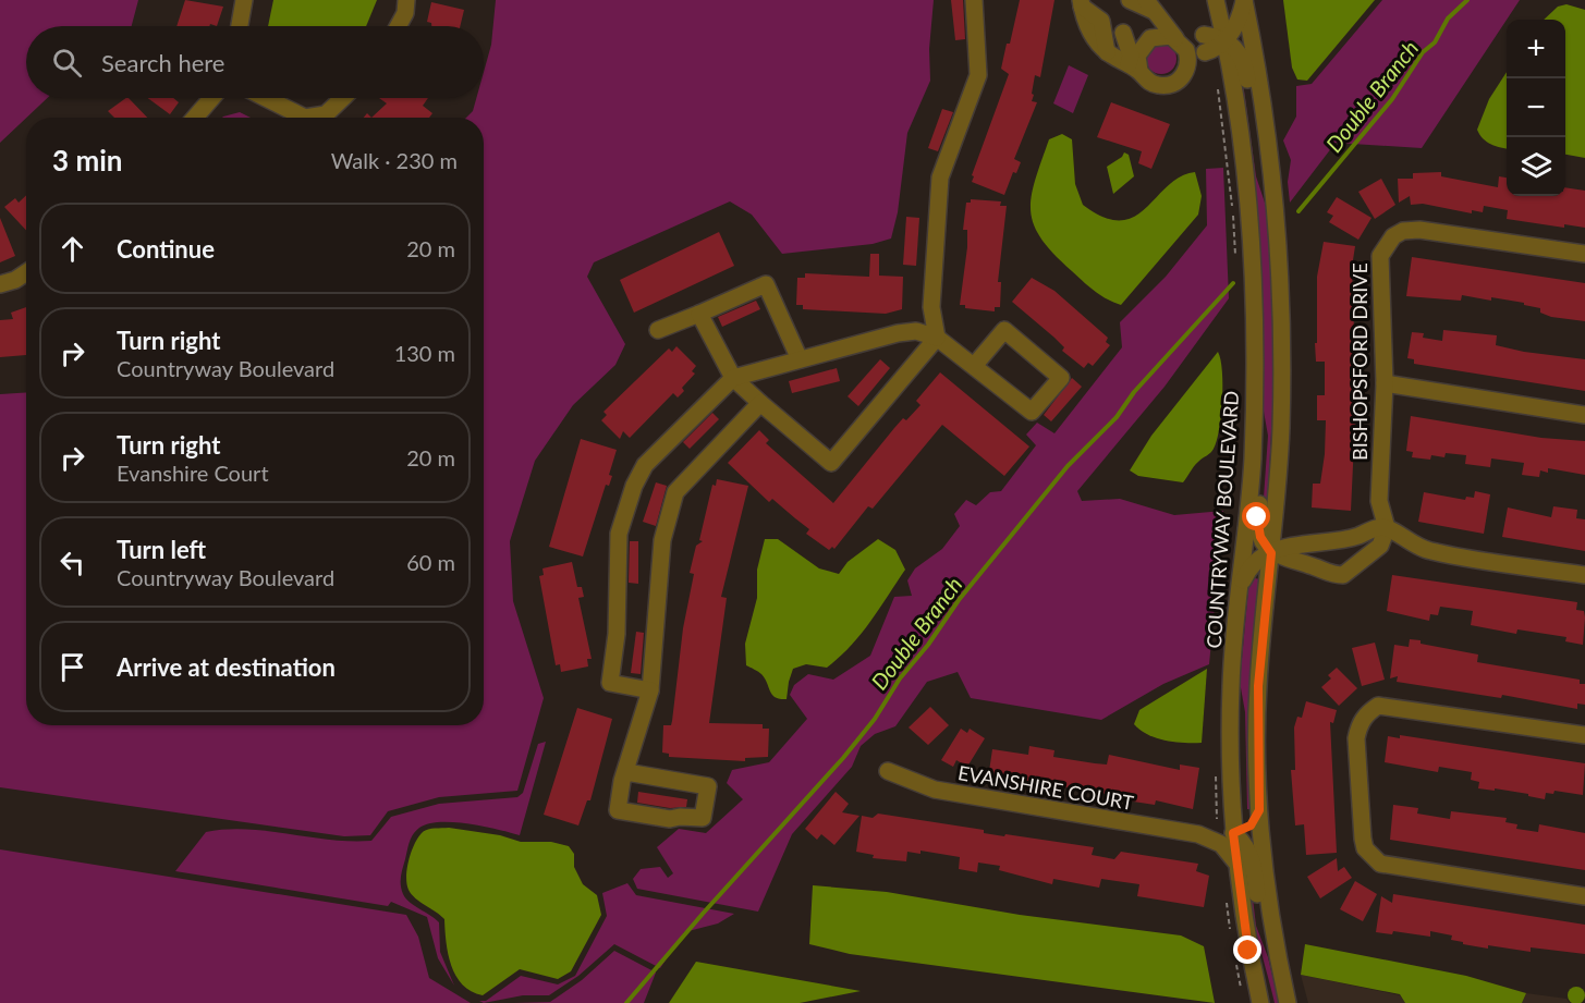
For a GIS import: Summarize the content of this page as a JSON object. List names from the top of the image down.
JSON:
{
  "streets": {
    "street": ["BISHOPSFORD DRIVE", "COUNTRYWAY BOULEVARD", "EVANSHIRE COURT"]
  },
  "crossings": [
    ["COUNTRYWAY BOULEVARD", "EVANSHIRE COURT"]
  ],
  "water": ["Double Branch"],
  "page": {
    "map_buttons": ["+", "−"],
    "search": "Search here",
    "heading": ["3 min", "Walk · 230 m"],
    "list": [
      ["Continue", "20 m"],
      ["Turn right", "Countryway Boulevard", "130 m"],
      ["Turn right", "Evanshire Court", "20 m"],
      ["Turn left", "Countryway Boulevard", "60 m"],
      "Arrive at destination"
    ]
  }
}
